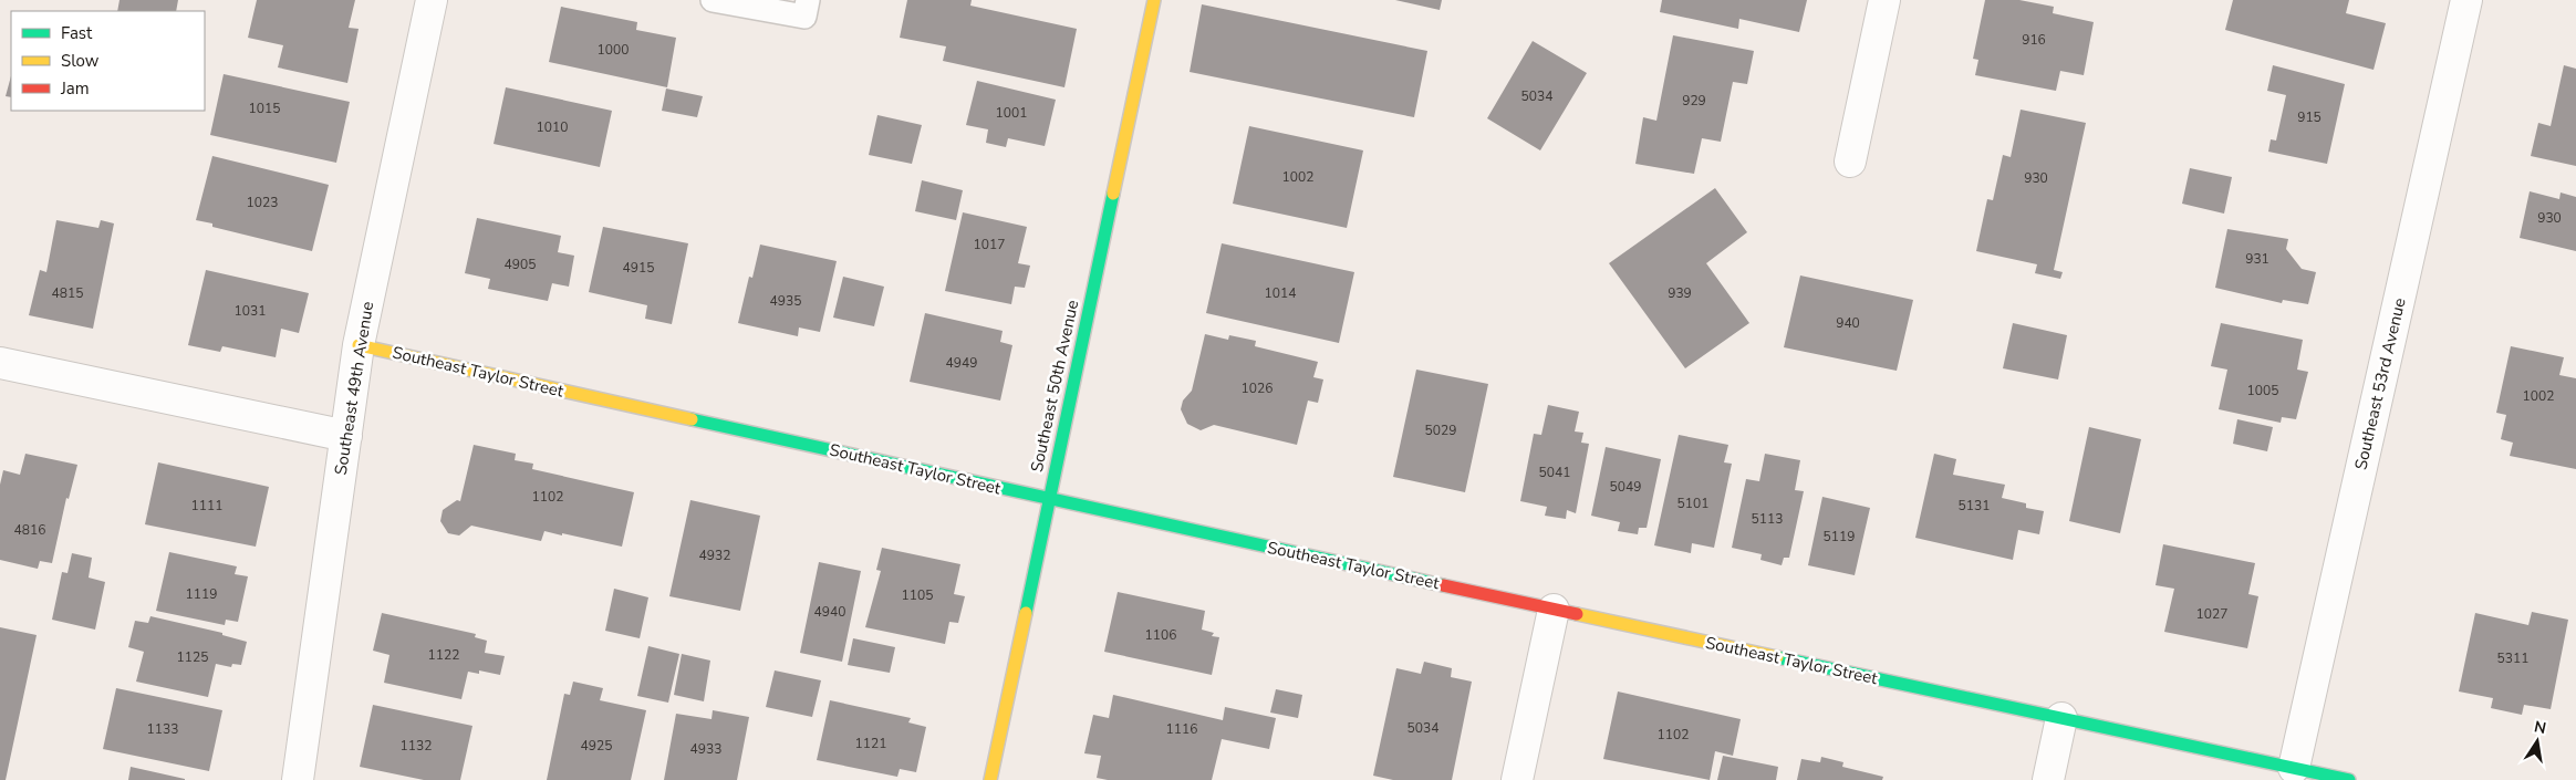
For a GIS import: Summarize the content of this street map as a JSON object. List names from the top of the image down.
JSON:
{
  "streets": {
    "street": [
      "Southeast Taylor Street",
      "Southeast 53rd Avenue",
      "Southeast 50th Avenue",
      "Southeast 49th Avenue"
    ]
  },
  "crossings": [
    ["Southeast Taylor Street", "Southeast 53rd Avenue"],
    ["Southeast Taylor Street", "Southeast 50th Avenue"],
    ["Southeast Taylor Street", "Southeast 49th Avenue"]
  ],
  "house_numbers": [
    "916",
    "1000",
    "5034",
    "929",
    "1015",
    "1001",
    "915",
    "1010",
    "1002",
    "930",
    "1023",
    "930",
    "1017",
    "931",
    "4905",
    "4915",
    "4815",
    "1014",
    "939",
    "4935",
    "1031",
    "940",
    "4949",
    "1026",
    "1005",
    "1002",
    "5029",
    "5041",
    "5049",
    "1102",
    "5101",
    "1111",
    "5131",
    "5113",
    "4816",
    "5119",
    "4932",
    "1119",
    "1105",
    "4940",
    "1027",
    "1106",
    "1122",
    "1125",
    "5311",
    "5034",
    "1133",
    "1116",
    "1102",
    "1121",
    "1132",
    "4925",
    "4933"
  ],
  "legend": ["Fast", "Slow", "Jam"],
  "north": "top"
}
